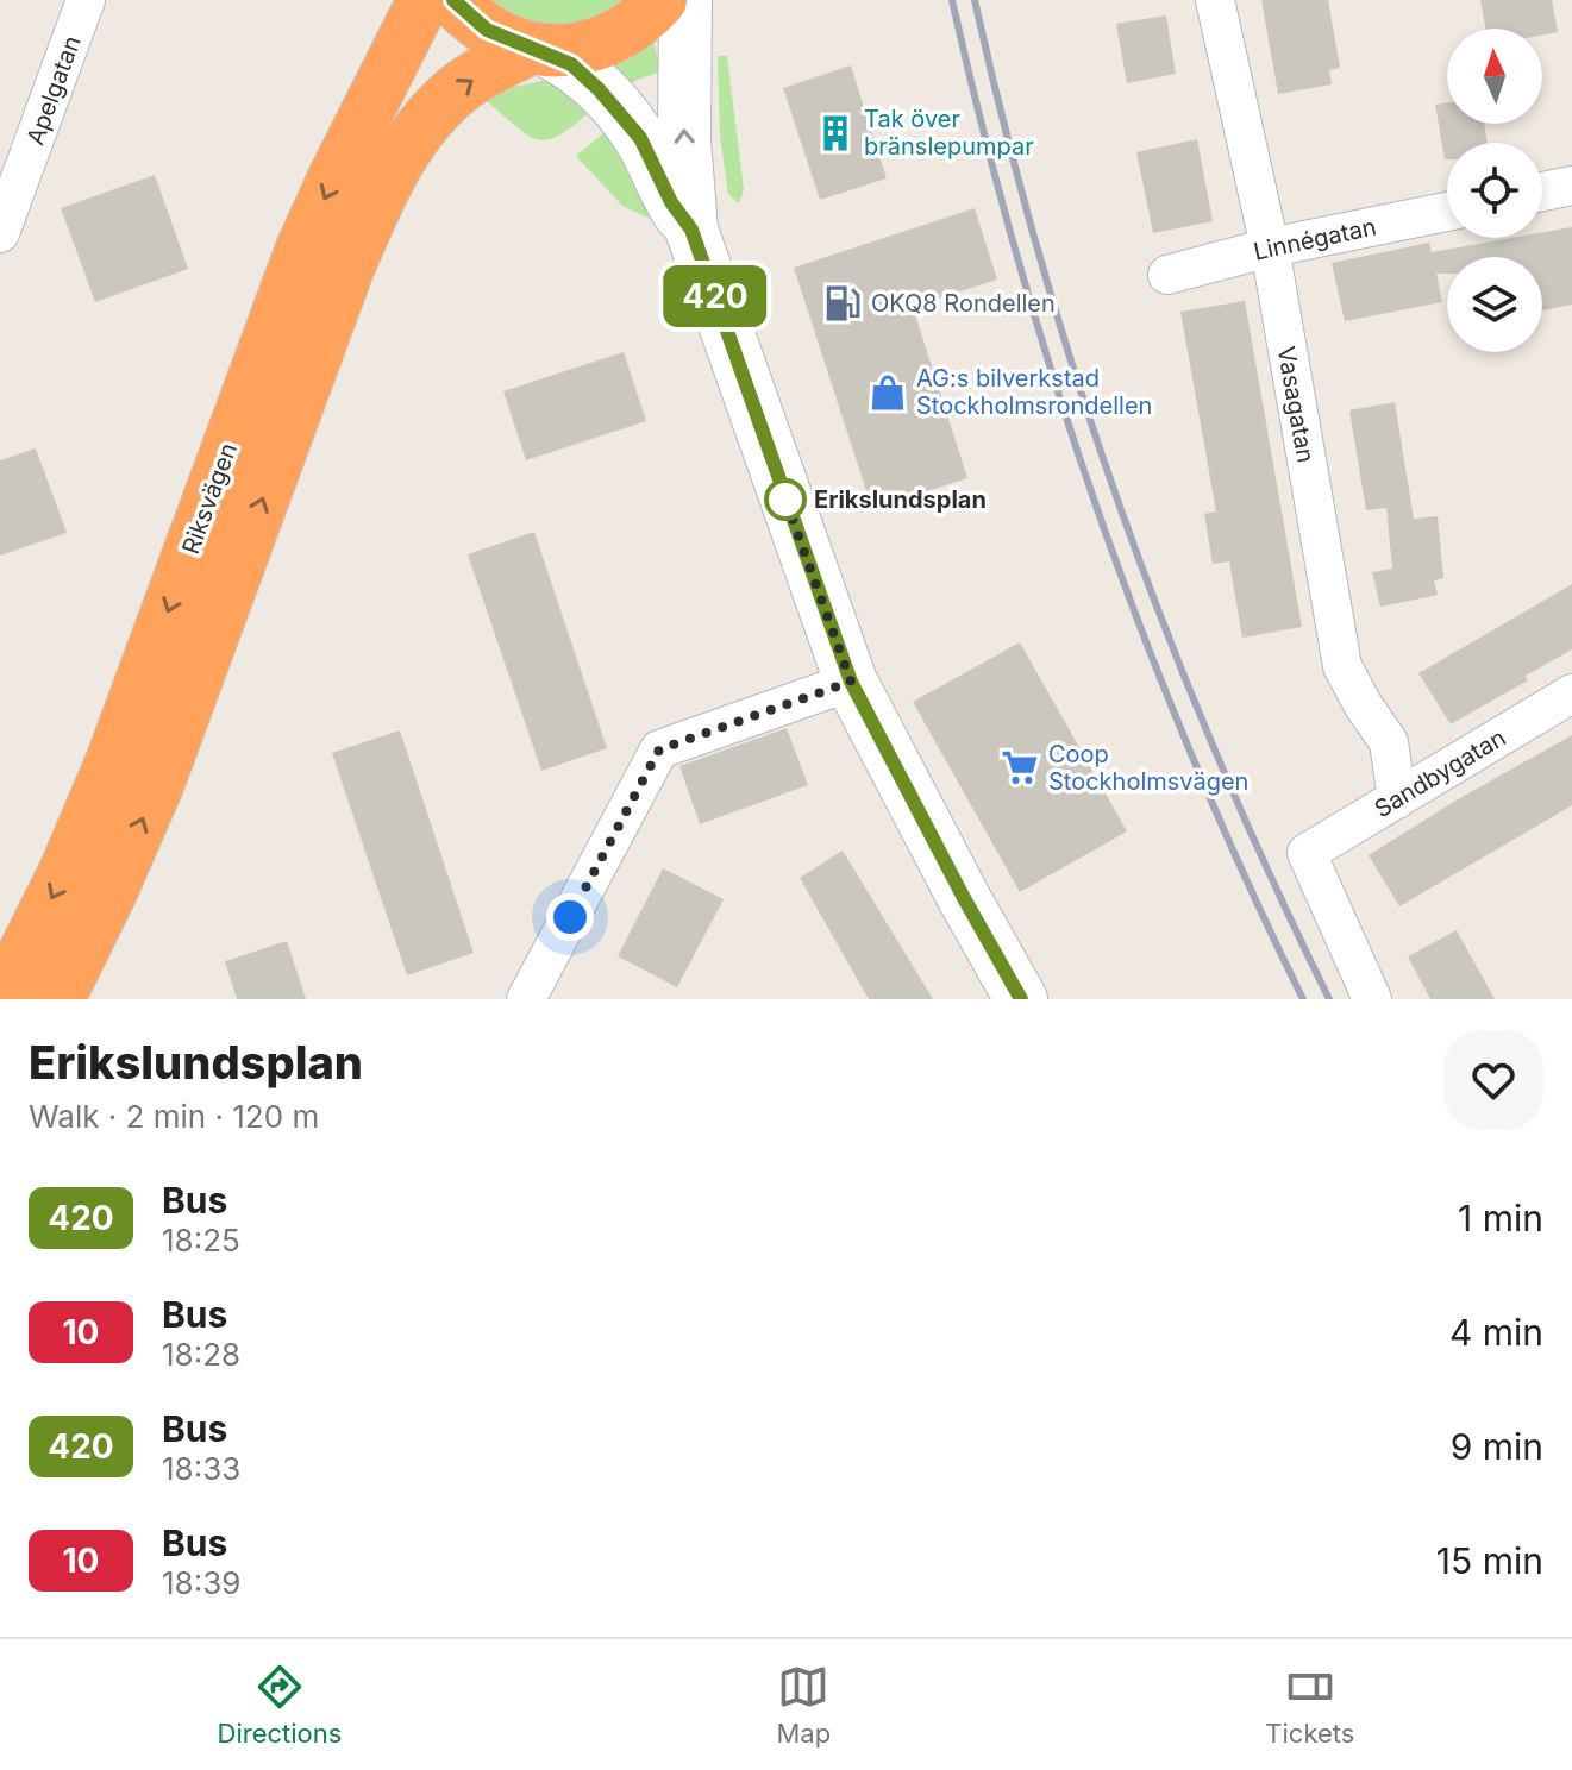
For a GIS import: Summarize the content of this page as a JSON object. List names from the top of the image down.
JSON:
{
  "streets": {
    "highway": ["Riksvägen"],
    "street": [
      "Apelgatan",
      "Linnégatan",
      "Vasagatan",
      "Sandbygatan"
    ]
  },
  "crossings": [
    ["Linnégatan", "Vasagatan"],
    ["Vasagatan", "Sandbygatan"]
  ],
  "places": {
    "building": ["Tak över bränslepumpar"],
    "fuel station": ["OKQ8 Rondellen"],
    "shop": ["AG:s bilverkstad Stockholmsrondellen"],
    "other": ["Erikslundsplan"],
    "supermarket": ["Coop Stockholmsvägen"]
  },
  "lines": ["bus line 420"],
  "north": "top",
  "page": {
    "on_map": "420",
    "heading": ["Erikslundsplan", "Walk · 2 min · 120 m"],
    "list": [
      {
        "mark": "420",
        "name": "Bus",
        "note": "18:25",
        "value": "1 min"
      },
      {
        "mark": "10",
        "name": "Bus",
        "note": "18:28",
        "value": "4 min"
      },
      {
        "mark": "420",
        "name": "Bus",
        "note": "18:33",
        "value": "9 min"
      },
      {
        "mark": "10",
        "name": "Bus",
        "note": "18:39",
        "value": "15 min"
      }
    ],
    "tabs": ["Directions", "Map", "Tickets"]
  }
}
